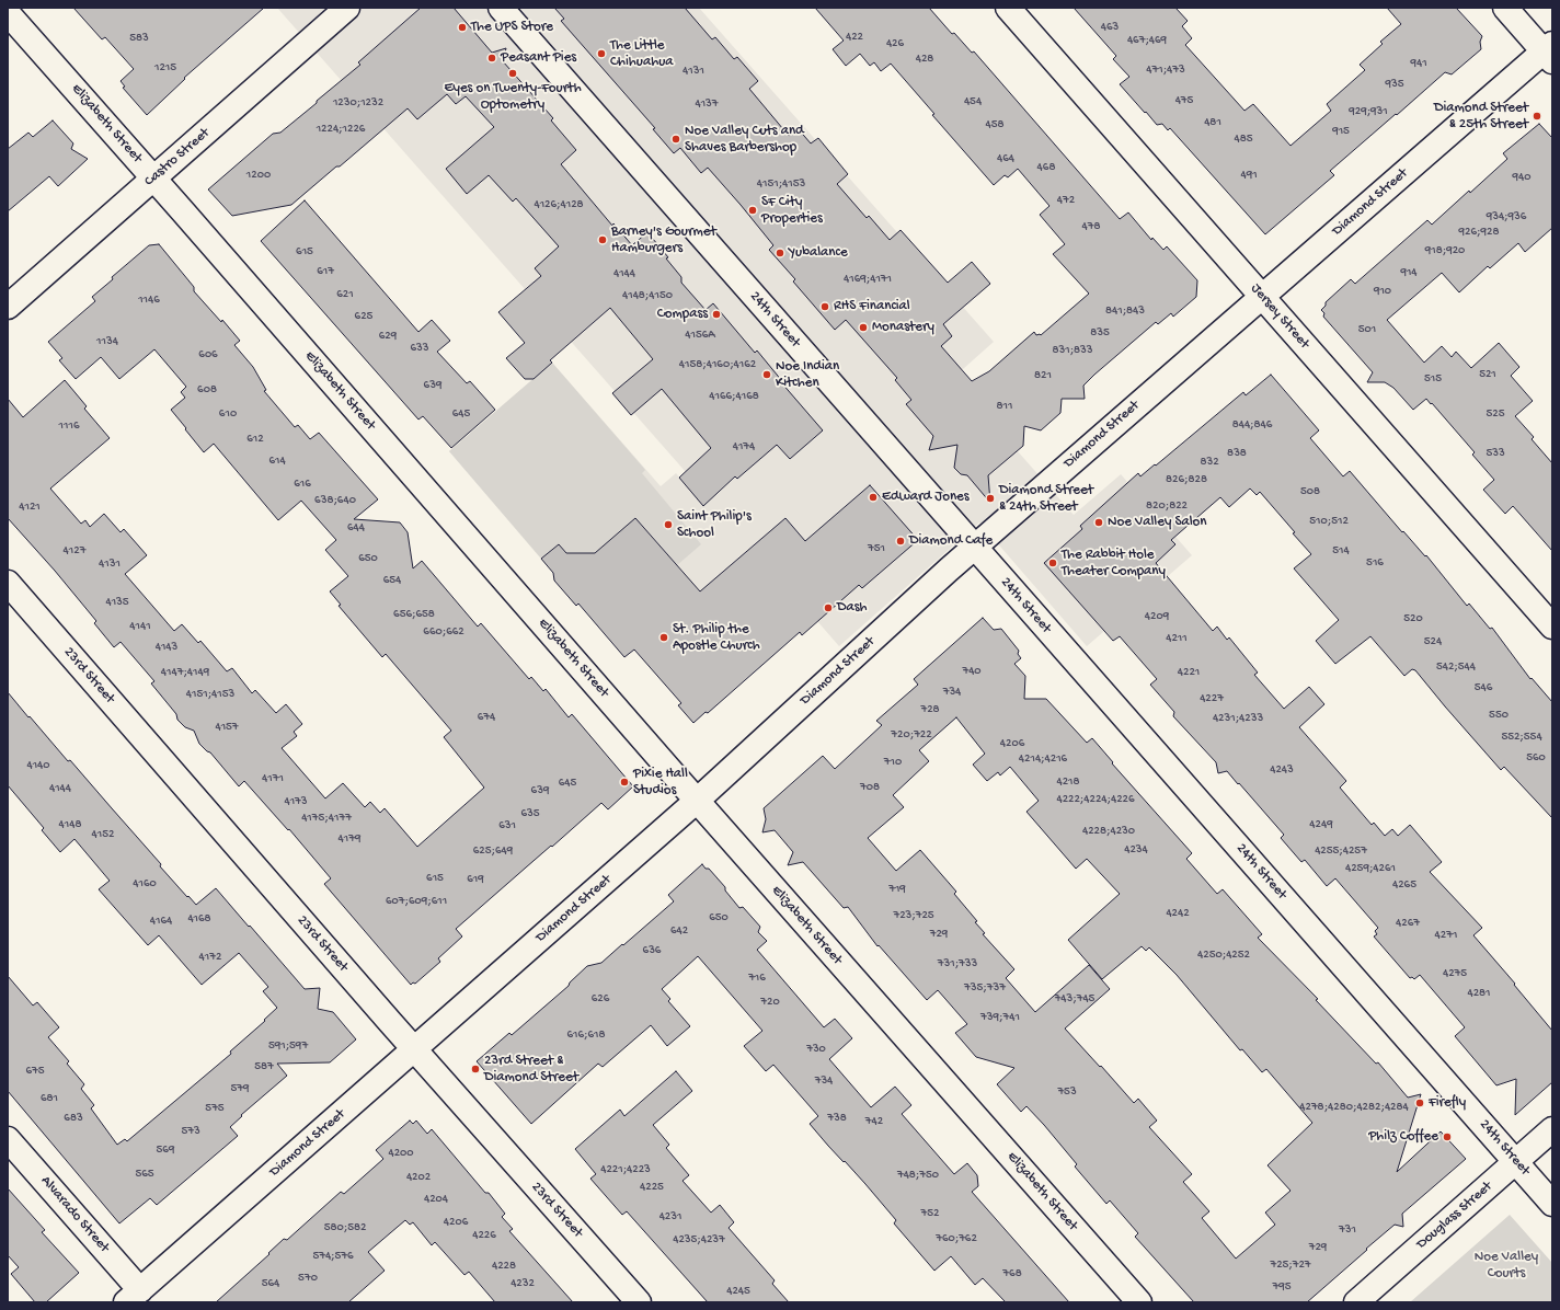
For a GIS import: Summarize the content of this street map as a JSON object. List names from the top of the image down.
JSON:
{
  "streets": {
    "street": [
      "Elizabeth Street",
      "Castro Street",
      "Diamond Street",
      "Jersey Street",
      "24th Street",
      "23rd Street",
      "Alvarado Street",
      "Douglass Street"
    ]
  },
  "crossings": [
    ["Elizabeth Street", "Castro Street"],
    ["Elizabeth Street", "Diamond Street"],
    ["Diamond Street", "Jersey Street"],
    ["Diamond Street", "24th Street"],
    ["Diamond Street", "23rd Street"],
    ["Diamond Street", "Alvarado Street"],
    ["24th Street", "Douglass Street"]
  ],
  "parks": ["Noe Valley Courts"],
  "places": [
    "The UPS Store",
    "The Little Chihuahua",
    "Peasant Pies",
    "Eyes on Twenty-Fourth Optometry",
    "Diamond Street & 25th Street",
    "Noe Valley Cuts and Shaves Barbershop",
    "SF City Properties",
    "Barney's Gourmet Hamburgers",
    "Yubalance",
    "RHS Financial",
    "Compass",
    "Monastery",
    "Noe Indian Kitchen",
    "Edward Jones",
    "Diamond Street & 24th Street",
    "Noe Valley Salon",
    "Saint Philip's School",
    "Diamond Cafe",
    "The Rabbit Hole Theater Company",
    "Dash",
    "St. Philip the Apostle Church",
    "Pixie Hall Studios",
    "23rd Street & Diamond Street",
    "Firefly",
    "Philz Coffee"
  ],
  "house_numbers": [
    "463",
    "422",
    "583",
    "467;469",
    "426",
    "428",
    "941",
    "1215",
    "471;473",
    "4131",
    "935",
    "475",
    "454",
    "1230;1232",
    "4137",
    "929;931",
    "481",
    "458",
    "1224;1226",
    "915",
    "485",
    "464",
    "468",
    "1200",
    "491",
    "940",
    "4151;4153",
    "472",
    "4126;4128",
    "934;936",
    "478",
    "926;928",
    "918;920",
    "615",
    "617",
    "914",
    "4144",
    "4169;4171",
    "910",
    "621",
    "4148;4150",
    "1146",
    "841;843",
    "625",
    "501",
    "835",
    "4156A",
    "629",
    "1134",
    "633",
    "831;833",
    "606",
    "4158;4160;4162",
    "521",
    "821",
    "515",
    "639",
    "608",
    "4166;4168",
    "811",
    "610",
    "645",
    "525",
    "844;846",
    "1116",
    "612",
    "4174",
    "838",
    "533",
    "614",
    "832",
    "826;828",
    "616",
    "508",
    "638;640",
    "820;822",
    "4121",
    "510;512",
    "644",
    "751",
    "4127",
    "514",
    "650",
    "516",
    "4131",
    "654",
    "4135",
    "656;658",
    "4209",
    "520",
    "4141",
    "660;662",
    "4211",
    "524",
    "4143",
    "542;544",
    "740",
    "4147;4149",
    "4221",
    "546",
    "734",
    "4151;4153",
    "4227",
    "728",
    "550",
    "674",
    "4231;4233",
    "4157",
    "720;722",
    "552;554",
    "4206",
    "560",
    "4214;4216",
    "710",
    "4140",
    "4243",
    "4171",
    "4218",
    "645",
    "708",
    "4144",
    "639",
    "4222;4224;4226",
    "4173",
    "635",
    "4175;4177",
    "4148",
    "4249",
    "631",
    "4228;4230",
    "4152",
    "4179",
    "4234",
    "625;649",
    "4255;4257",
    "4259;4261",
    "615",
    "619",
    "4160",
    "4265",
    "719",
    "607;609;611",
    "4242",
    "723;725",
    "650",
    "4168",
    "4164",
    "4267",
    "642",
    "729",
    "4271",
    "636",
    "4250;4252",
    "4172",
    "731;733",
    "4275",
    "716",
    "735;737",
    "4281",
    "626",
    "743;745",
    "720",
    "739;741",
    "616;618",
    "591;597",
    "730",
    "587",
    "675",
    "734",
    "579",
    "753",
    "681",
    "4278;4280;4282;4284",
    "575",
    "683",
    "738",
    "742",
    "573",
    "569",
    "4200",
    "4221;4223",
    "565",
    "748;750",
    "4202",
    "4225",
    "4204",
    "752",
    "4231",
    "4206",
    "580;582",
    "731",
    "4226",
    "760;762",
    "4235;4237",
    "729",
    "574;576",
    "725;727",
    "4228",
    "768",
    "570",
    "564",
    "4232",
    "795",
    "4245"
  ]
}
